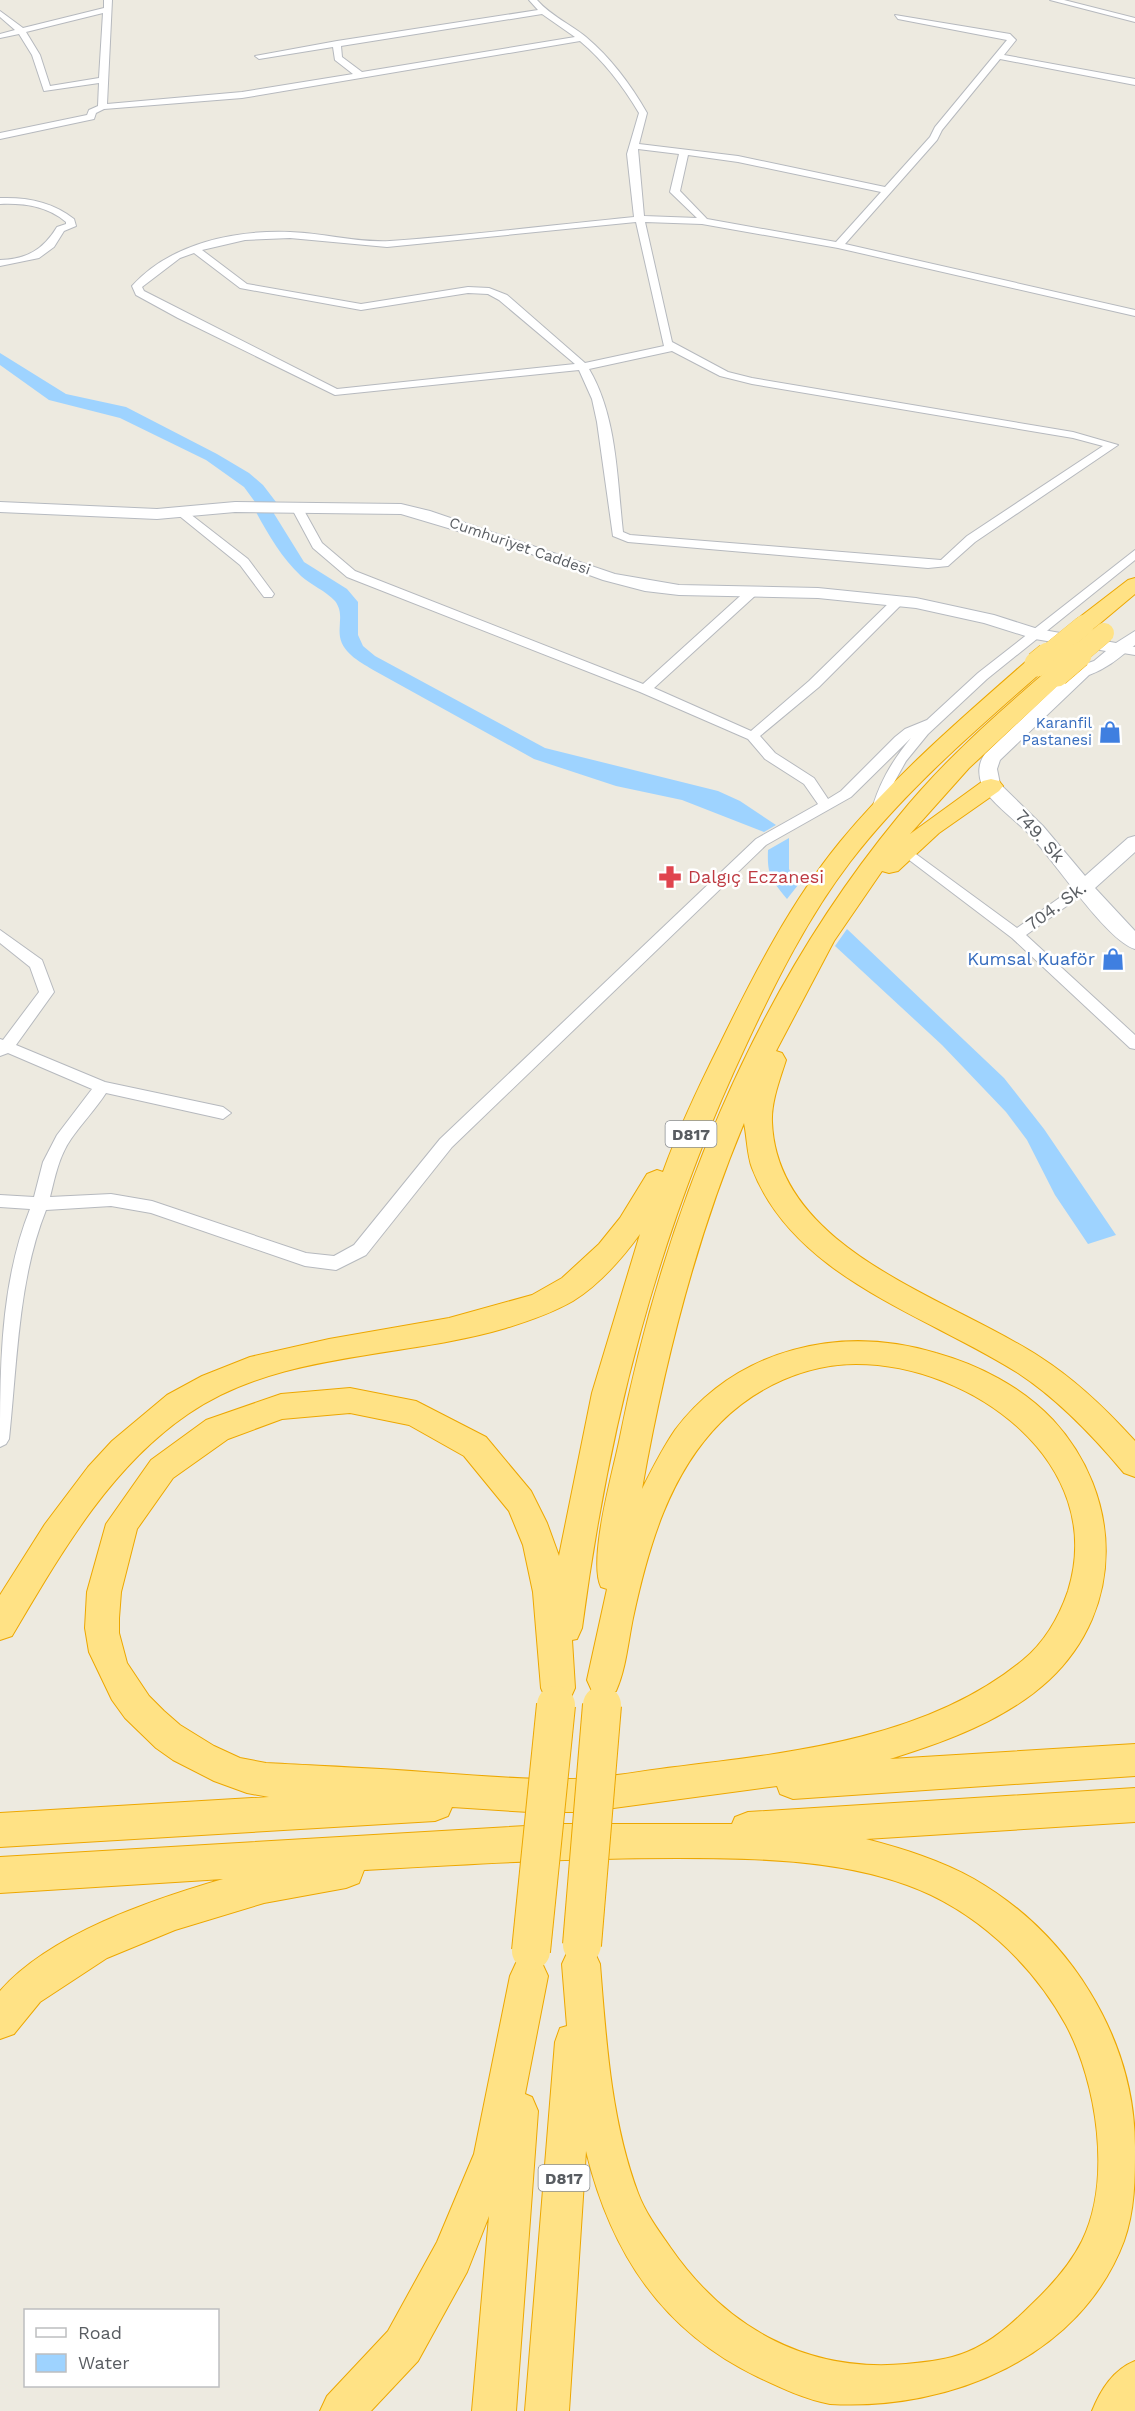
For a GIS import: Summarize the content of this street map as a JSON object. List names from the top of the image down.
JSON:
{
  "streets": {
    "highway": ["D817"],
    "street": ["Cumhuriyet Caddesi", "749. Sk", "704. Sk."]
  },
  "crossings": [
    ["749. Sk", "704. Sk."]
  ],
  "places": {
    "shop": ["Karanfil Pastanesi", "Kumsal Kuaför"],
    "pharmacy": ["Dalgıç Eczanesi"]
  },
  "legend": ["Road", "Water"]
}
